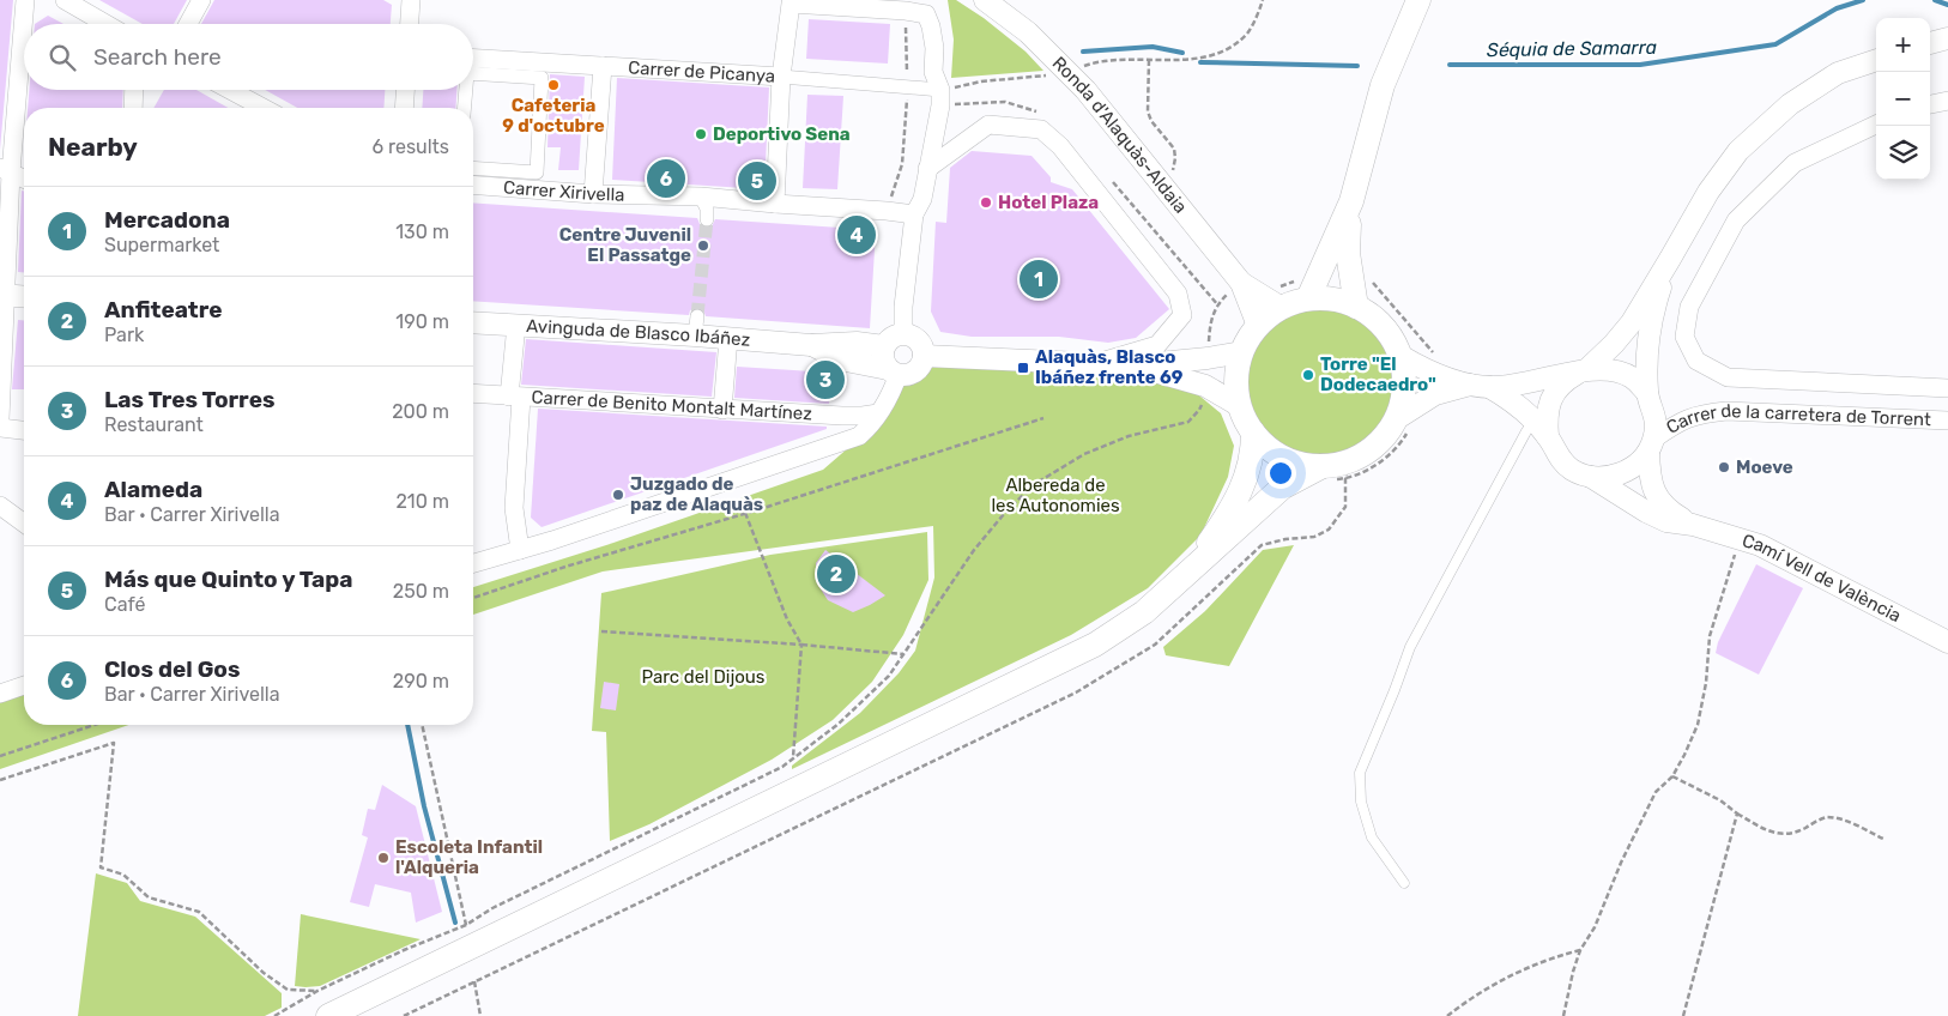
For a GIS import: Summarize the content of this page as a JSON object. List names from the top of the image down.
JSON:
{
  "streets": {
    "street": [
      "Carrer de Picanya",
      "Ronda d'Alaquàs-Aldaia",
      "Carrer Xirivella",
      "Avinguda de Blasco Ibáñez",
      "Carrer de Benito Montalt Martínez",
      "Carrer de la carretera de Torrent",
      "Camí Vell de València"
    ]
  },
  "crossings": [
    ["Carrer de la carretera de Torrent", "Camí Vell de València"]
  ],
  "water": ["Séquia de Samarra"],
  "parks": ["Albereda de les Autonomies", "Parc del Dijous"],
  "places": {
    "other": [
      "Cafeteria 9 d'octubre",
      "Deportivo Sena",
      "Hotel Plaza",
      "Centre Juvenil El Passatge",
      "Torre \"El Dodecaedro\"",
      "Moeve",
      "Juzgado de paz de Alaquàs",
      "Escoleta Infantil l'Alqueria"
    ],
    "transit": ["Alaquàs, Blasco Ibáñez frente 69"]
  },
  "page": {
    "map_buttons": ["+", "−"],
    "search": "Search here",
    "heading": ["Nearby", "6 results"],
    "pins": [
      "6",
      "5",
      "4",
      "1",
      "3",
      "2"
    ],
    "list": [
      {
        "mark": "1",
        "name": "Mercadona",
        "note": "Supermarket",
        "value": "130 m"
      },
      {
        "mark": "2",
        "name": "Anfiteatre",
        "note": "Park",
        "value": "190 m"
      },
      {
        "mark": "3",
        "name": "Las Tres Torres",
        "note": "Restaurant",
        "value": "200 m"
      },
      {
        "mark": "4",
        "name": "Alameda",
        "note": "Bar · Carrer Xirivella",
        "value": "210 m"
      },
      {
        "mark": "5",
        "name": "Más que Quinto y Tapa",
        "note": "Café",
        "value": "250 m"
      },
      {
        "mark": "6",
        "name": "Clos del Gos",
        "note": "Bar · Carrer Xirivella",
        "value": "290 m"
      }
    ]
  }
}
